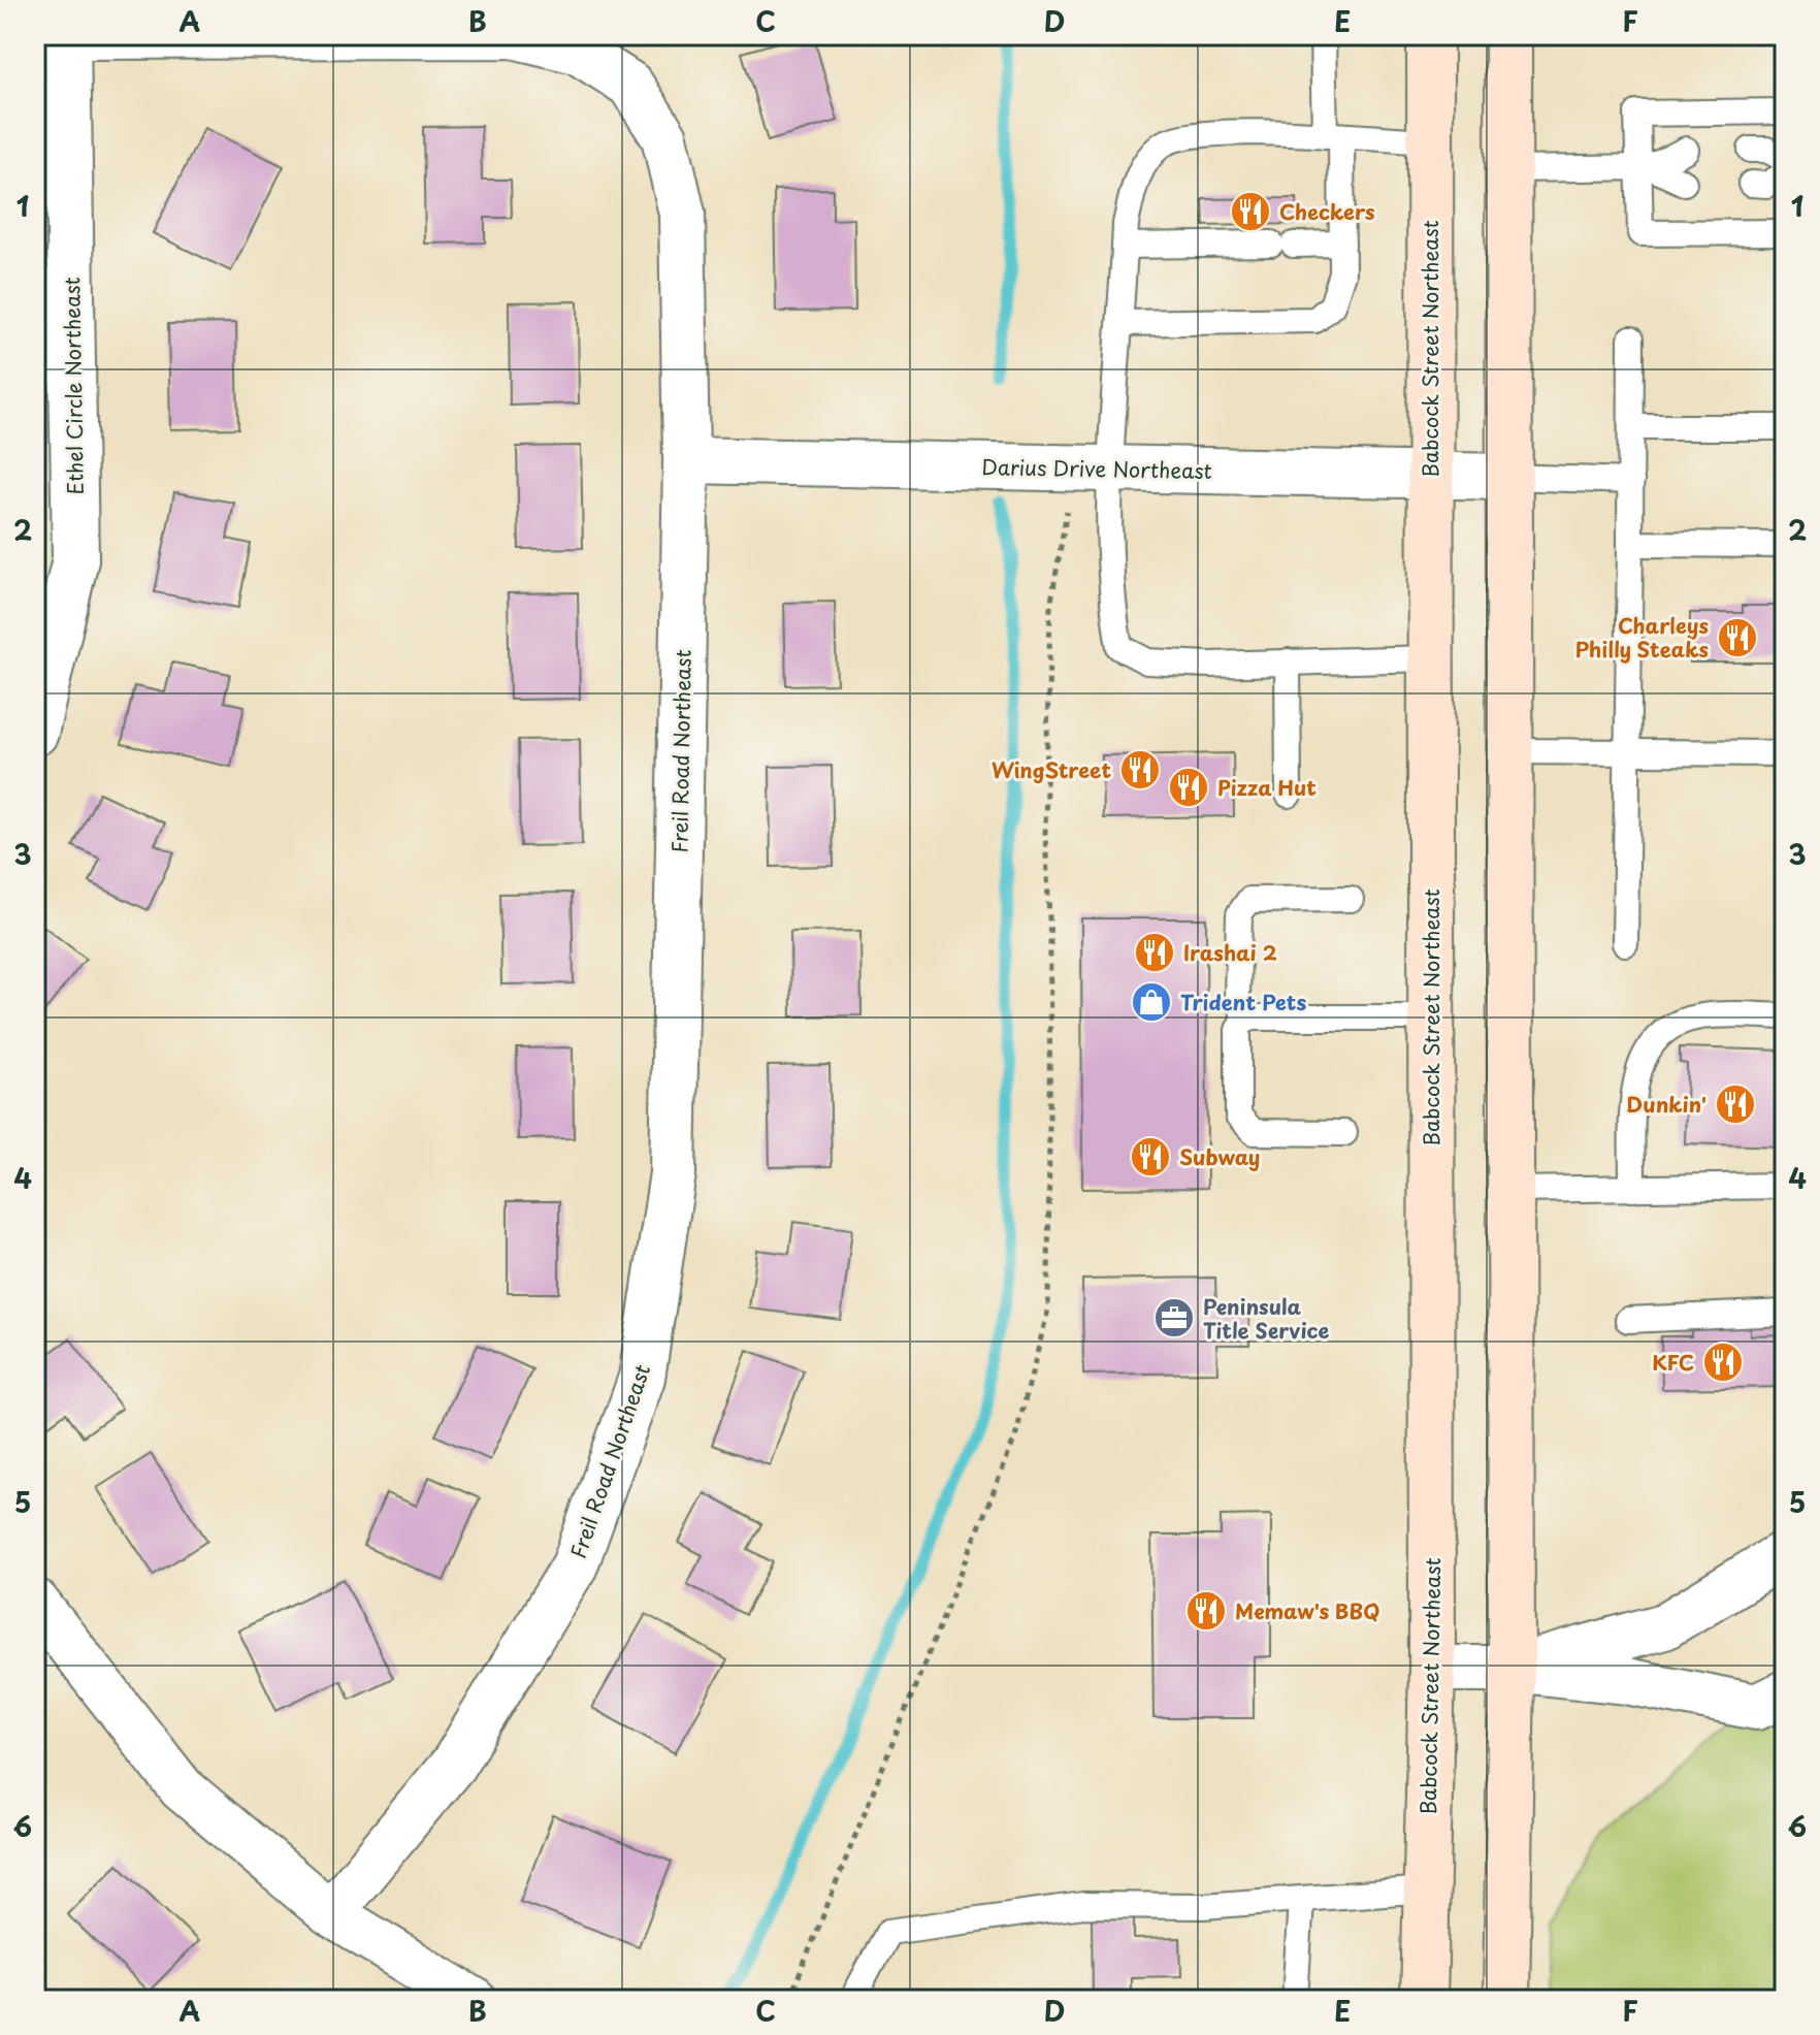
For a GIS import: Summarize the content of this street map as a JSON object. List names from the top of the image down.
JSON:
{
  "streets": {
    "main road": ["Babcock Street Northeast"],
    "street": ["Ethel Circle Northeast", "Darius Drive Northeast", "Freil Road Northeast"]
  },
  "crossings": [
    ["Babcock Street Northeast", "Darius Drive Northeast"],
    ["Ethel Circle Northeast", "Freil Road Northeast"],
    ["Darius Drive Northeast", "Freil Road Northeast"]
  ],
  "places": {
    "restaurant": [
      "Checkers",
      "Charleys Philly Steaks",
      "WingStreet",
      "Pizza Hut",
      "Irashai 2",
      "Dunkin'",
      "Subway",
      "KFC",
      "Memaw's BBQ"
    ],
    "shop": ["Trident Pets"],
    "office": ["Peninsula Title Service"]
  },
  "grid": {
    "columns": [
      "A",
      "B",
      "C",
      "D",
      "E",
      "F"
    ],
    "rows": [
      "1",
      "2",
      "3",
      "4",
      "5",
      "6"
    ]
  }
}
